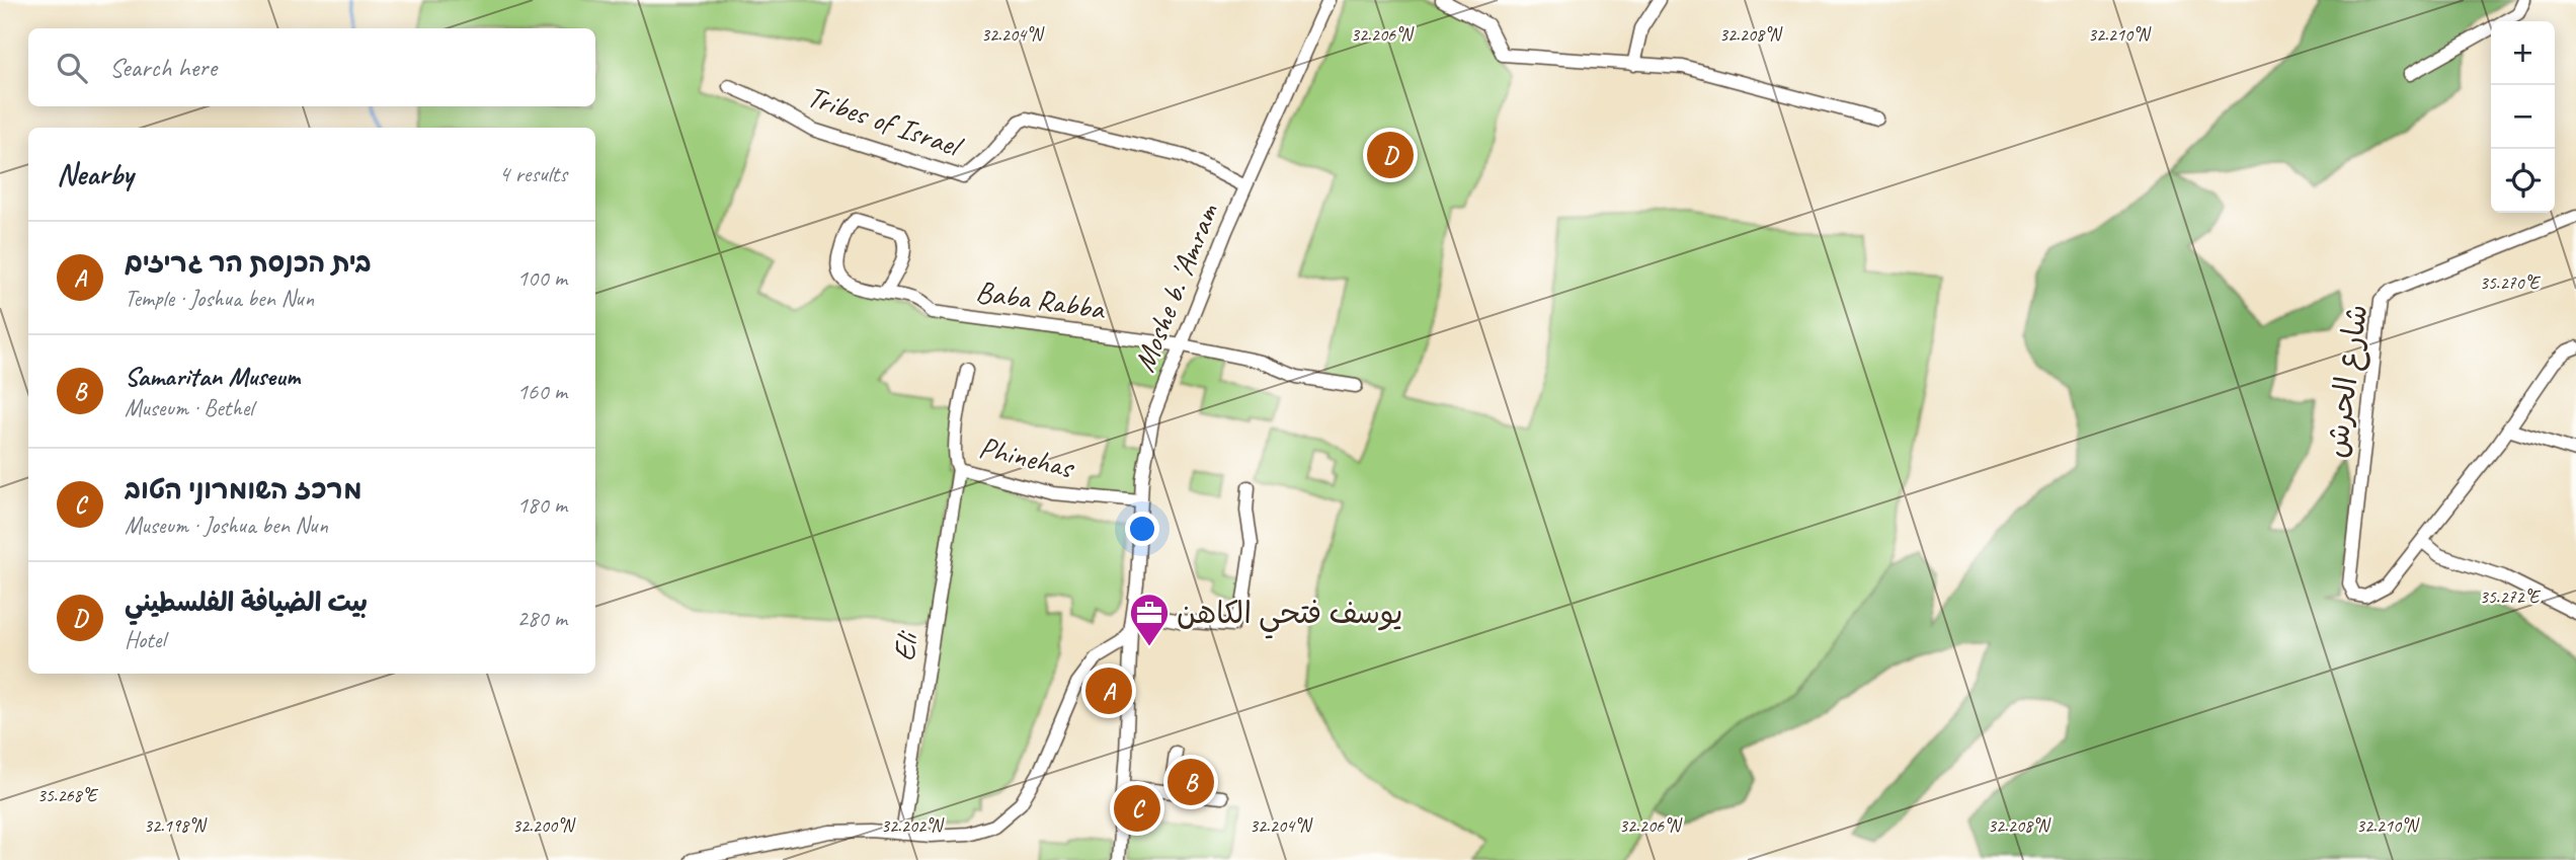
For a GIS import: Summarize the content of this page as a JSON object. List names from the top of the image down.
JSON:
{
  "streets": {
    "street": [
      "Tribes of Israel",
      "Moshe b. 'Amram",
      "Baba Rabba",
      "شارع الحرش",
      "Phinehas",
      "Eli"
    ]
  },
  "crossings": [
    ["Tribes of Israel", "Moshe b. 'Amram"],
    ["Moshe b. 'Amram", "Baba Rabba"],
    ["Moshe b. 'Amram", "Phinehas"],
    ["Phinehas", "Eli"]
  ],
  "places": {
    "office": ["يوسف فتحي الكاهن"]
  },
  "page": {
    "map_buttons": ["+", "−"],
    "search": "Search here",
    "pins": [
      "D",
      "A",
      "B",
      "C"
    ],
    "heading": ["Nearby", "4 results"],
    "list": [
      {
        "mark": "A",
        "name": "בית הכנסת הר גריזים",
        "note": "Temple · Joshua ben Nun",
        "value": "100 m"
      },
      {
        "mark": "B",
        "name": "Samaritan Museum",
        "note": "Museum · Bethel",
        "value": "160 m"
      },
      {
        "mark": "C",
        "name": "מרכז השומרוני הטוב",
        "note": "Museum · Joshua ben Nun",
        "value": "180 m"
      },
      {
        "mark": "D",
        "name": "بيت الضيافة الفلسطيني",
        "note": "Hotel",
        "value": "280 m"
      }
    ]
  },
  "coordinates": [
    "32.204°N",
    "32.206°N",
    "32.208°N",
    "32.210°N",
    "35.270°E",
    "35.272°E",
    "35.268°E",
    "32.198°N",
    "32.200°N",
    "32.202°N"
  ]
}
